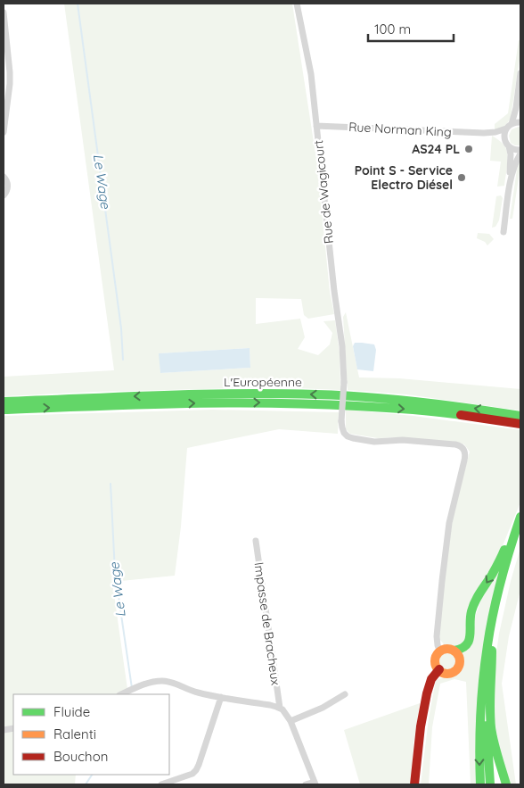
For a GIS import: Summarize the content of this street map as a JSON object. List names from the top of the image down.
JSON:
{
  "streets": {
    "main road": ["L'Européenne"],
    "street": ["Rue Norman King", "Rue de Wagicourt", "Impasse de Bracheux"]
  },
  "crossings": [
    ["Rue Norman King", "Rue de Wagicourt"]
  ],
  "water": ["Le Wage"],
  "places": ["AS24 PL", "Point S - Service Electro Diésel"],
  "legend": ["Fluide", "Ralenti", "Bouchon"],
  "scale_bar": "100 m"
}
